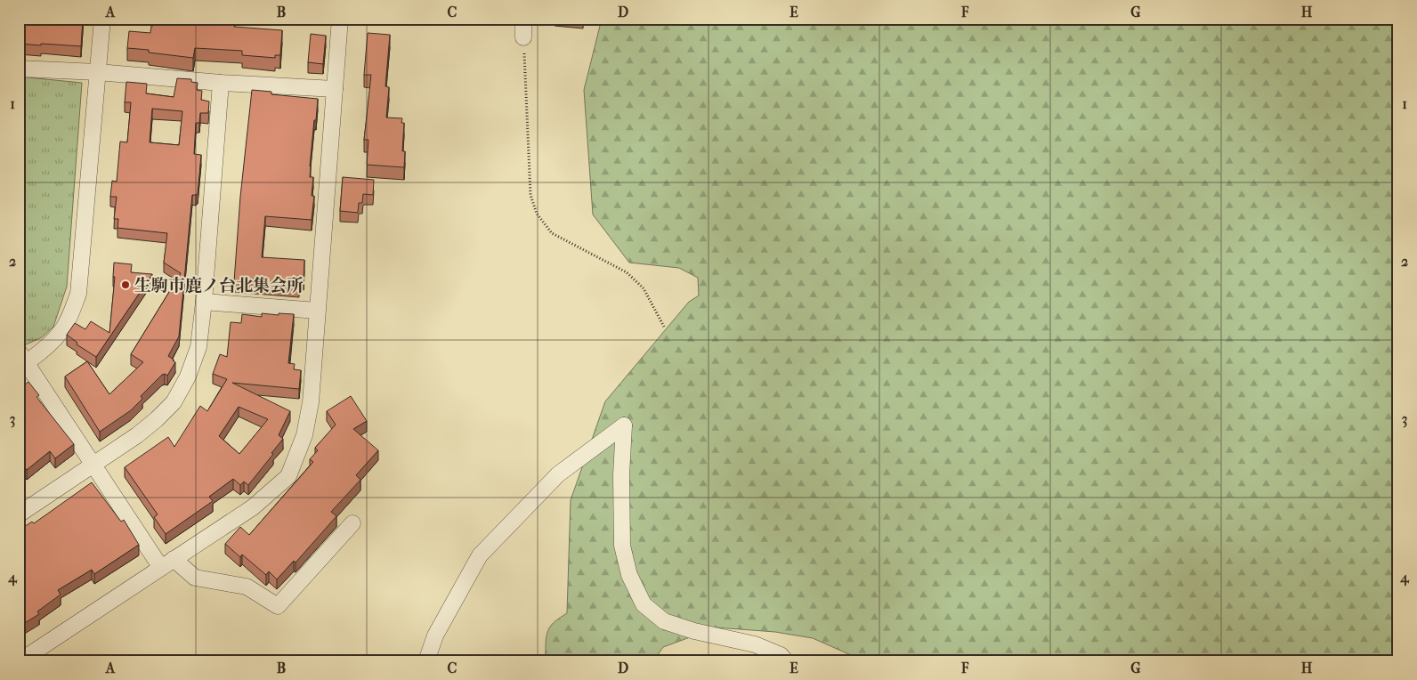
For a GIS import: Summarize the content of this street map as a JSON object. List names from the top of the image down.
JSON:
{
  "places": ["生駒市鹿ノ台北集会所"],
  "grid": {
    "columns": [
      "A",
      "B",
      "C",
      "D",
      "E",
      "F",
      "G",
      "H"
    ],
    "rows": [
      "1",
      "2",
      "3",
      "4"
    ]
  }
}
